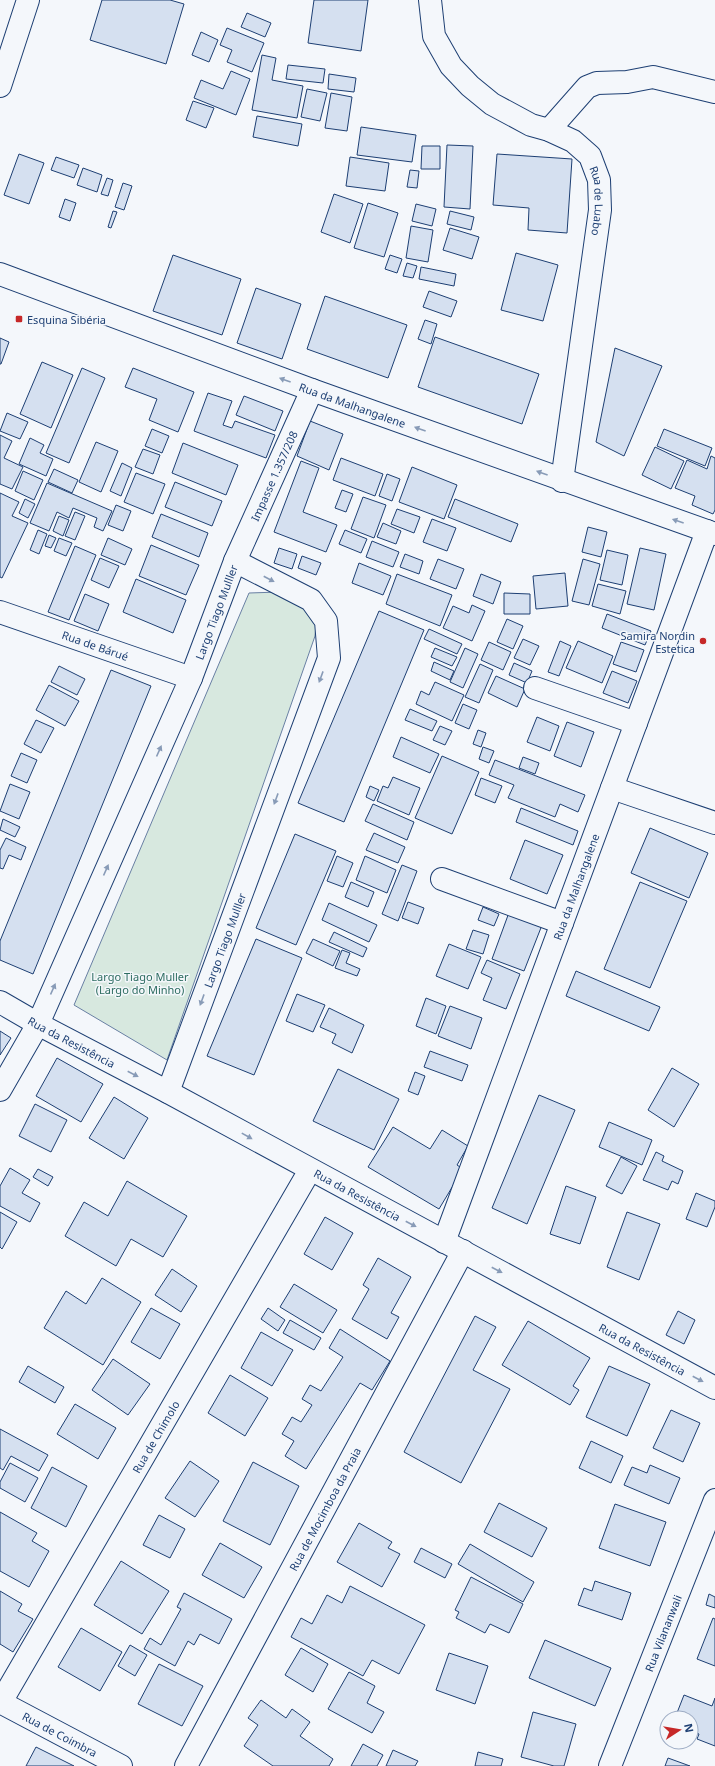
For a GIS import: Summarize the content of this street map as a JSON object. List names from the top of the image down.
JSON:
{
  "streets": {
    "street": [
      "Rua de Luabo",
      "Rua da Malhangalene",
      "Impasse 1.357/208",
      "Largo Tiago Mulller",
      "Rua de Bárué",
      "Rua da Resistência",
      "Rua de Chimolo",
      "Rua de Mocimboa da Praia",
      "Rua Vilananwali",
      "Rua de Coimbra"
    ]
  },
  "crossings": [
    ["Rua de Luabo", "Rua da Malhangalene"],
    ["Rua da Malhangalene", "Impasse 1.357/208"],
    ["Rua da Malhangalene", "Rua da Resistência"],
    ["Rua da Malhangalene", "Rua de Mocimboa da Praia"],
    ["Impasse 1.357/208", "Largo Tiago Mulller"],
    ["Largo Tiago Mulller", "Rua de Bárué"],
    ["Largo Tiago Mulller", "Rua da Resistência"],
    ["Rua da Resistência", "Rua de Chimolo"],
    ["Rua da Resistência", "Rua de Mocimboa da Praia"],
    ["Rua de Chimolo", "Rua de Coimbra"]
  ],
  "one_way": ["Rua da Malhangalene", "Rua da Resistência"],
  "parks": ["Largo Tiago Muller (Largo do Minho)"],
  "places": {
    "transit": ["Esquina Sibéria"],
    "other": ["Samira Nordin Estetica"]
  },
  "north": "right"
}
